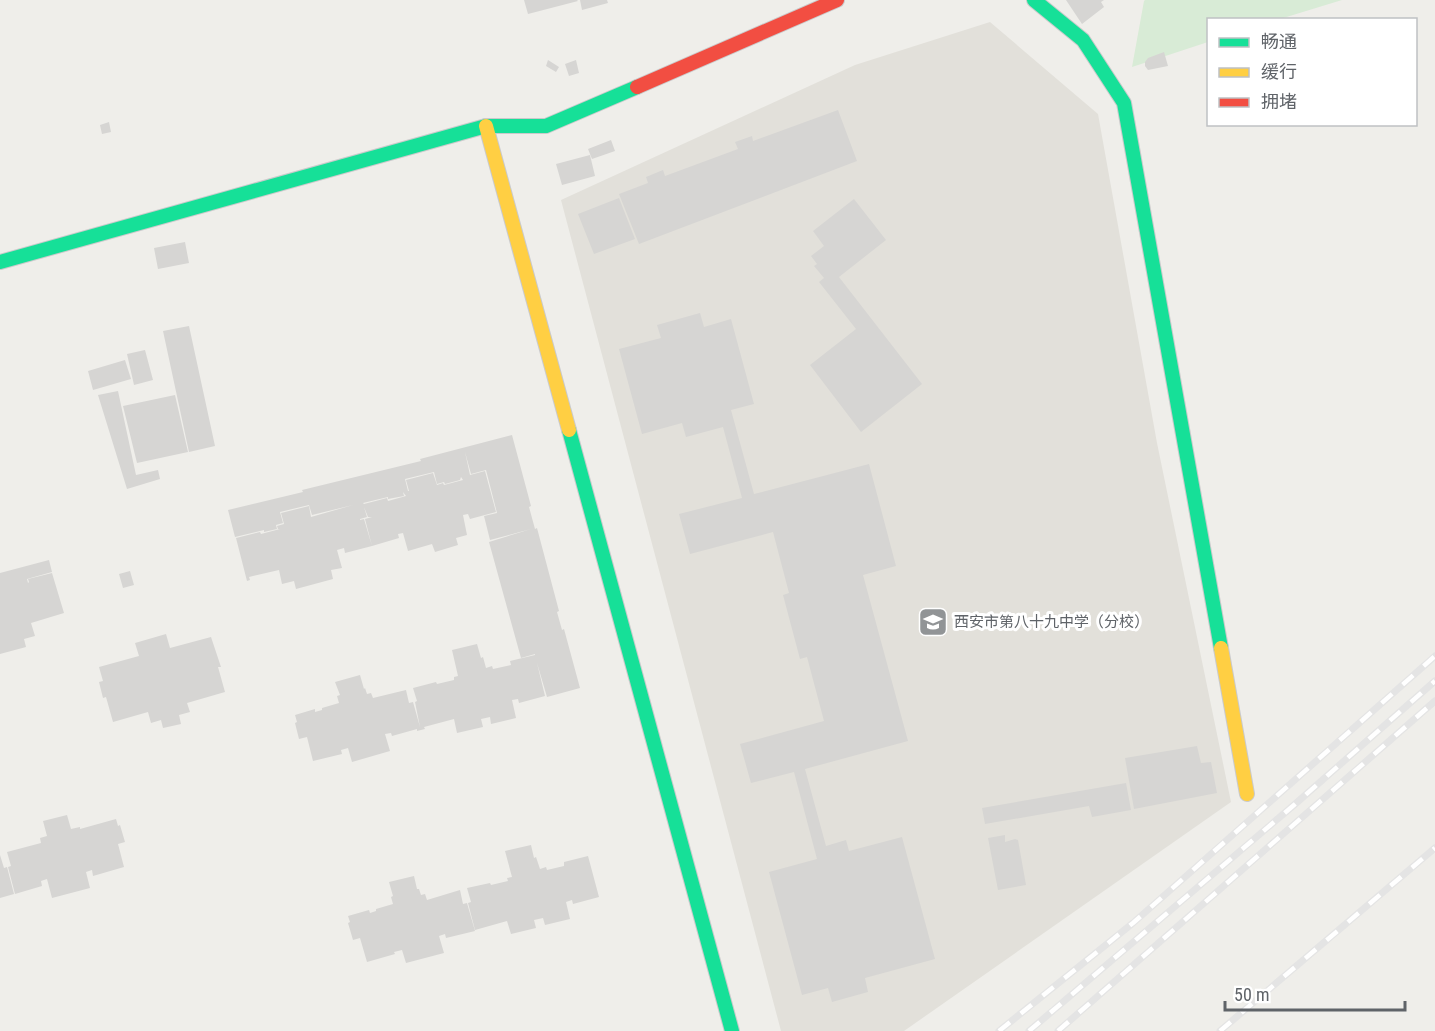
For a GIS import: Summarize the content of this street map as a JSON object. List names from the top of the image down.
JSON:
{
  "places": {
    "school or university": ["西安市第八十九中学（分校）"]
  },
  "legend": ["畅通", "缓行", "拥堵"],
  "scale_bar": "50 m"
}
